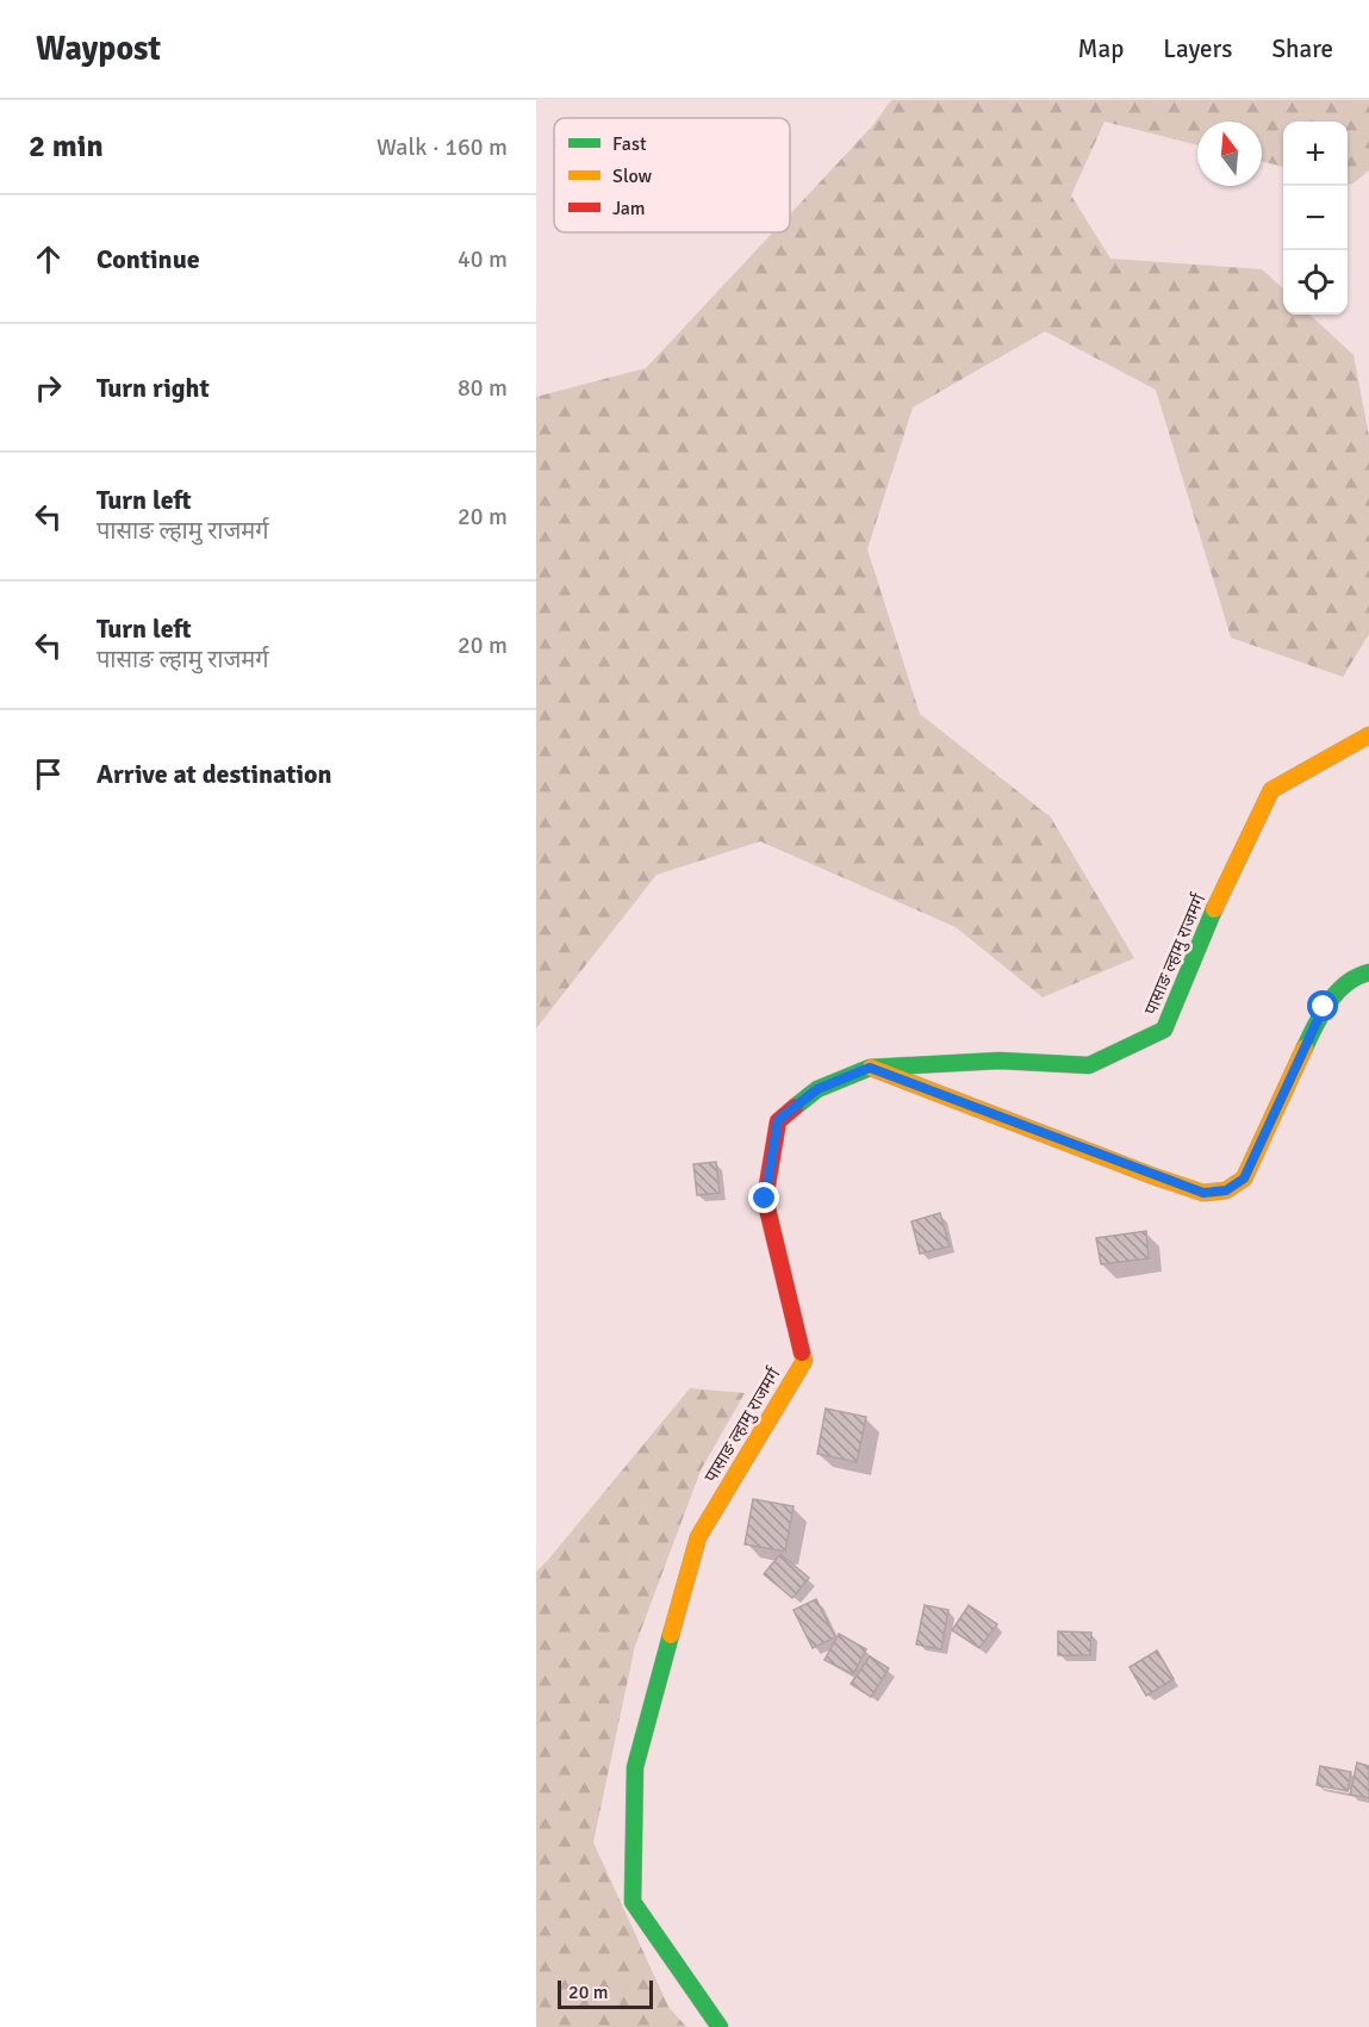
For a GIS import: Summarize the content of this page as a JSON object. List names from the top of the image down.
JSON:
{
  "streets": {
    "main road": ["पासाङ ल्हामु राजमर्ग"]
  },
  "legend": ["Fast", "Slow", "Jam"],
  "scale_bar": "20 m",
  "north": "top",
  "page": {
    "header": "Waypost",
    "nav": ["Map", "Layers", "Share"],
    "heading": ["2 min", "Walk · 160 m"],
    "map_buttons": ["+", "−"],
    "list": [
      ["Continue", "40 m"],
      ["Turn right", "80 m"],
      ["Turn left", "पासाङ ल्हामु राजमर्ग", "20 m"],
      ["Turn left", "पासाङ ल्हामु राजमर्ग", "20 m"],
      "Arrive at destination"
    ],
    "scale": "20 m"
  }
}
